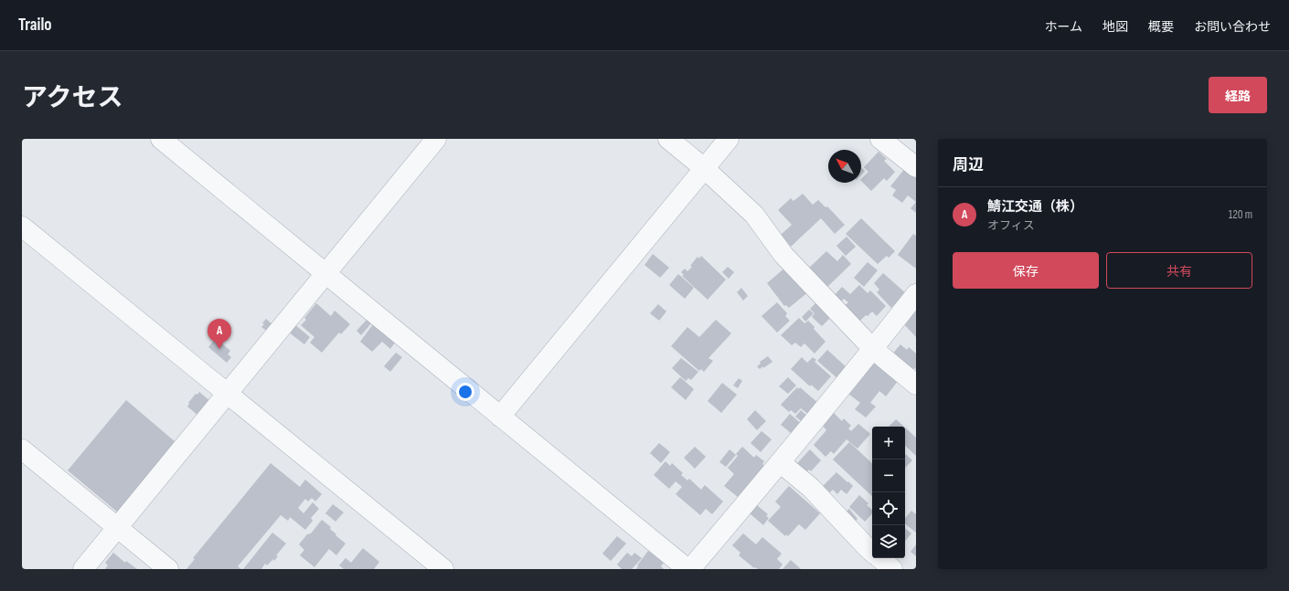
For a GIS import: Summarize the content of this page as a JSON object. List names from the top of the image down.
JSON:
{
  "north": "top left",
  "page": {
    "header": "Trailo",
    "nav": [
      "ホーム",
      "地図",
      "概要",
      "お問い合わせ"
    ],
    "title": "アクセス",
    "buttons": [
      "経路",
      ["保存", "共有"]
    ],
    "heading": "周辺",
    "list": [
      {
        "mark": "A",
        "name": "鯖江交通（株）",
        "note": "オフィス",
        "value": "120 m"
      }
    ],
    "pins": "A",
    "map_buttons": ["+", "−"]
  }
}
